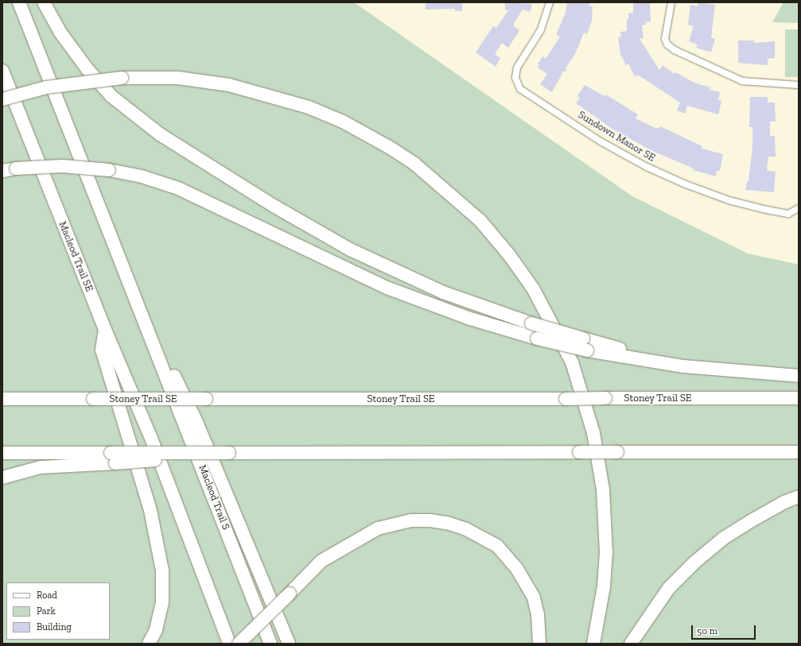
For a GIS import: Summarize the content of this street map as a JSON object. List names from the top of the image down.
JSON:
{
  "streets": {
    "highway": ["Macleod Trail SE", "Stoney Trail SE", "Macleod Trail S"],
    "street": ["Sundown Manor SE"]
  },
  "legend": ["Road", "Park", "Building"],
  "scale_bar": "50 m"
}
